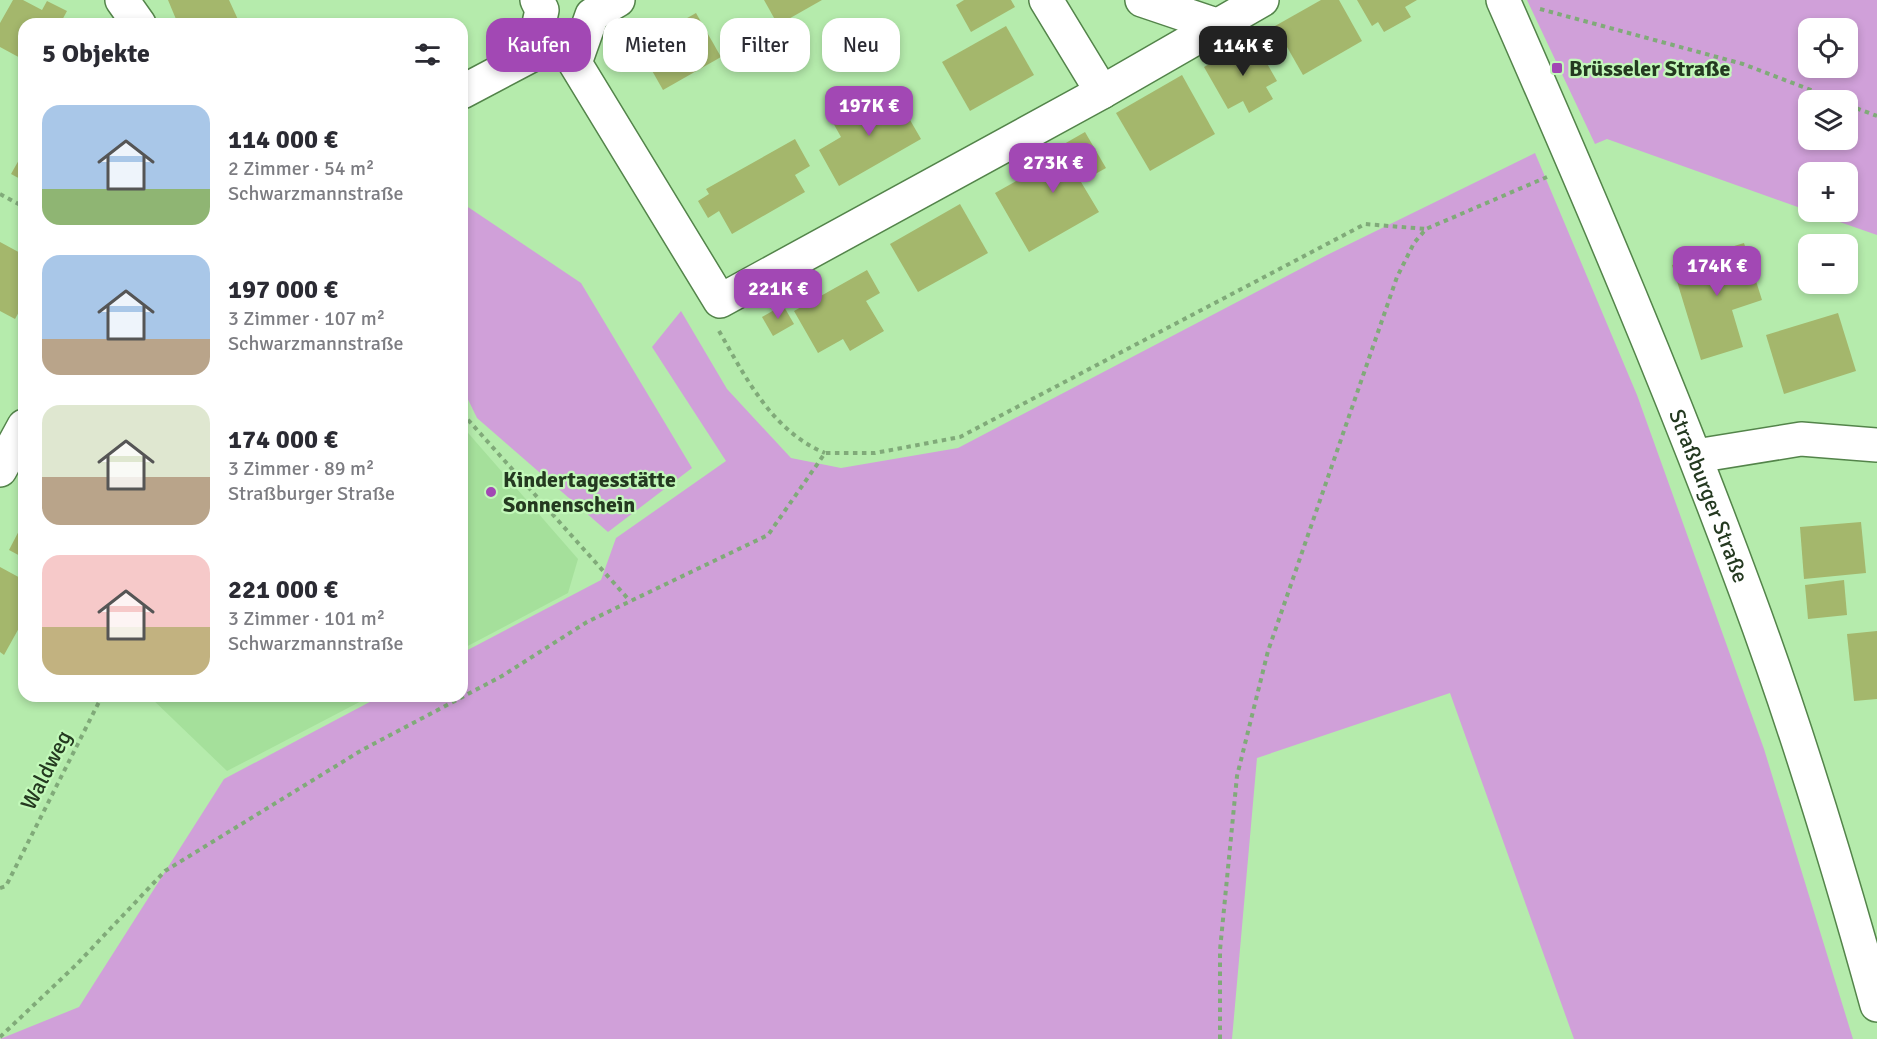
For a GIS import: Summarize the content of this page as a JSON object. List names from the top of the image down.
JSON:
{
  "streets": {
    "street": ["Straßburger Straße"],
    "path": ["Waldweg"]
  },
  "places": {
    "transit": ["Brüsseler Straße"],
    "other": ["Kindertagesstätte Sonnenschein"]
  },
  "page": {
    "map_buttons": ["+", "−"],
    "chip": [
      "Kaufen",
      "Mieten",
      "Filter",
      "Neu"
    ],
    "heading": "5 Objekte",
    "price": [
      "114K €",
      "197K €",
      "273K €",
      "174K €",
      "221K €"
    ],
    "list": [
      {
        "name": "114 000 €",
        "note": "2 Zimmer · 54 m² · Schwarzmannstraße"
      },
      {
        "name": "197 000 €",
        "note": "3 Zimmer · 107 m² · Schwarzmannstraße"
      },
      {
        "name": "174 000 €",
        "note": "3 Zimmer · 89 m² · Straßburger Straße"
      },
      {
        "name": "221 000 €",
        "note": "3 Zimmer · 101 m² · Schwarzmannstraße"
      }
    ]
  }
}
